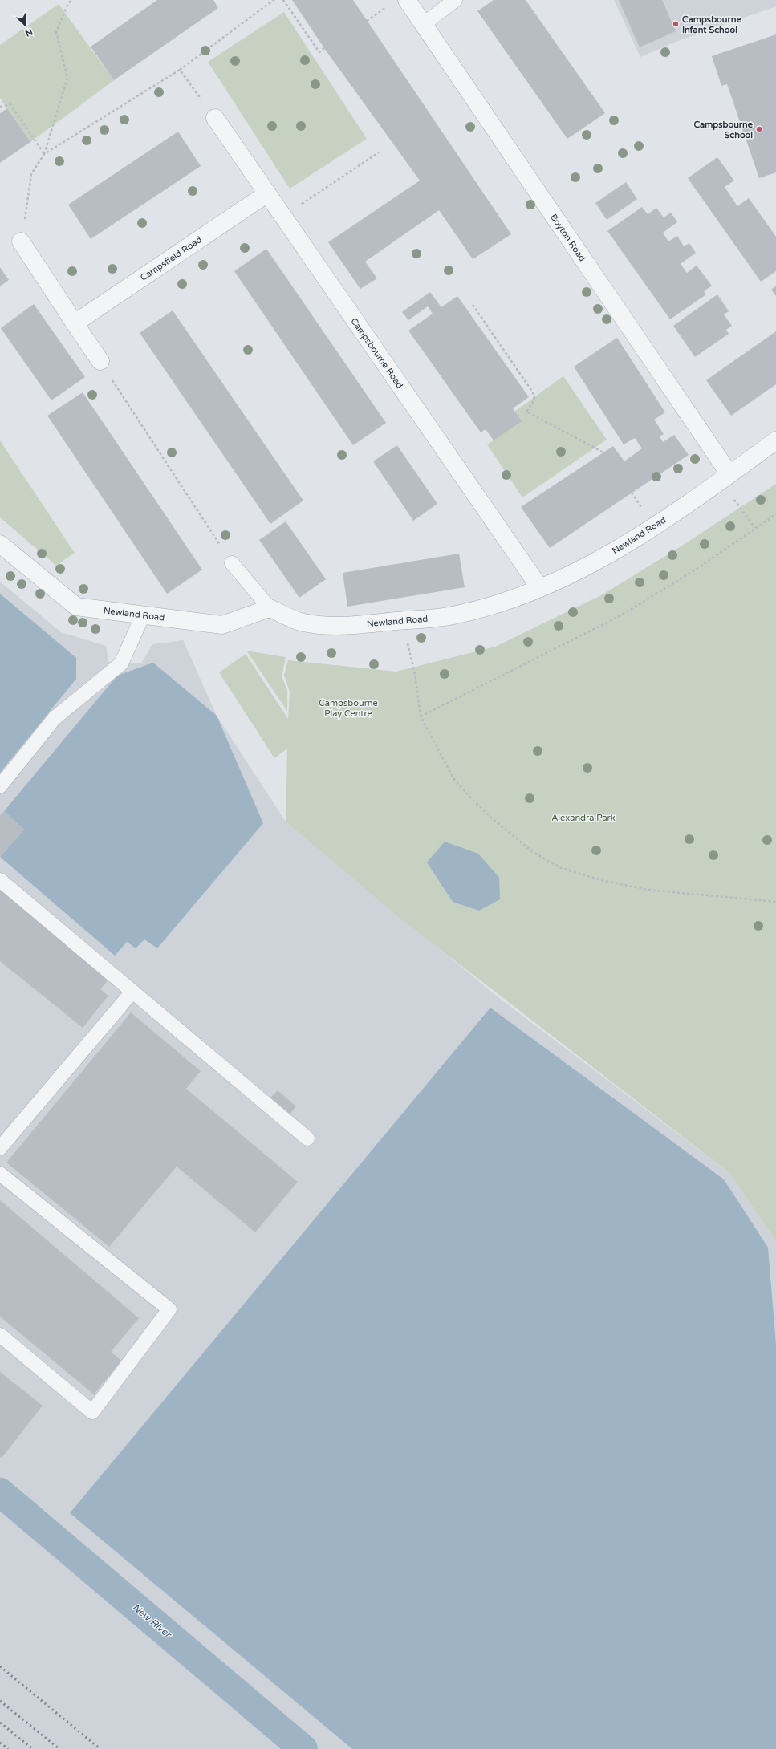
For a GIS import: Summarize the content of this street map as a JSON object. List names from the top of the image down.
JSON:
{
  "streets": {
    "street": [
      "Boyton Road",
      "Campsfield Road",
      "Campsbourne Road",
      "Newland Road"
    ]
  },
  "crossings": [
    ["Boyton Road", "Newland Road"],
    ["Campsfield Road", "Campsbourne Road"],
    ["Campsbourne Road", "Newland Road"]
  ],
  "water": ["New River"],
  "parks": ["Campsbourne Play Centre", "Alexandra Park"],
  "places": ["Campsbourne Infant School", "Campsbourne School"],
  "north": "bottom right"
}
